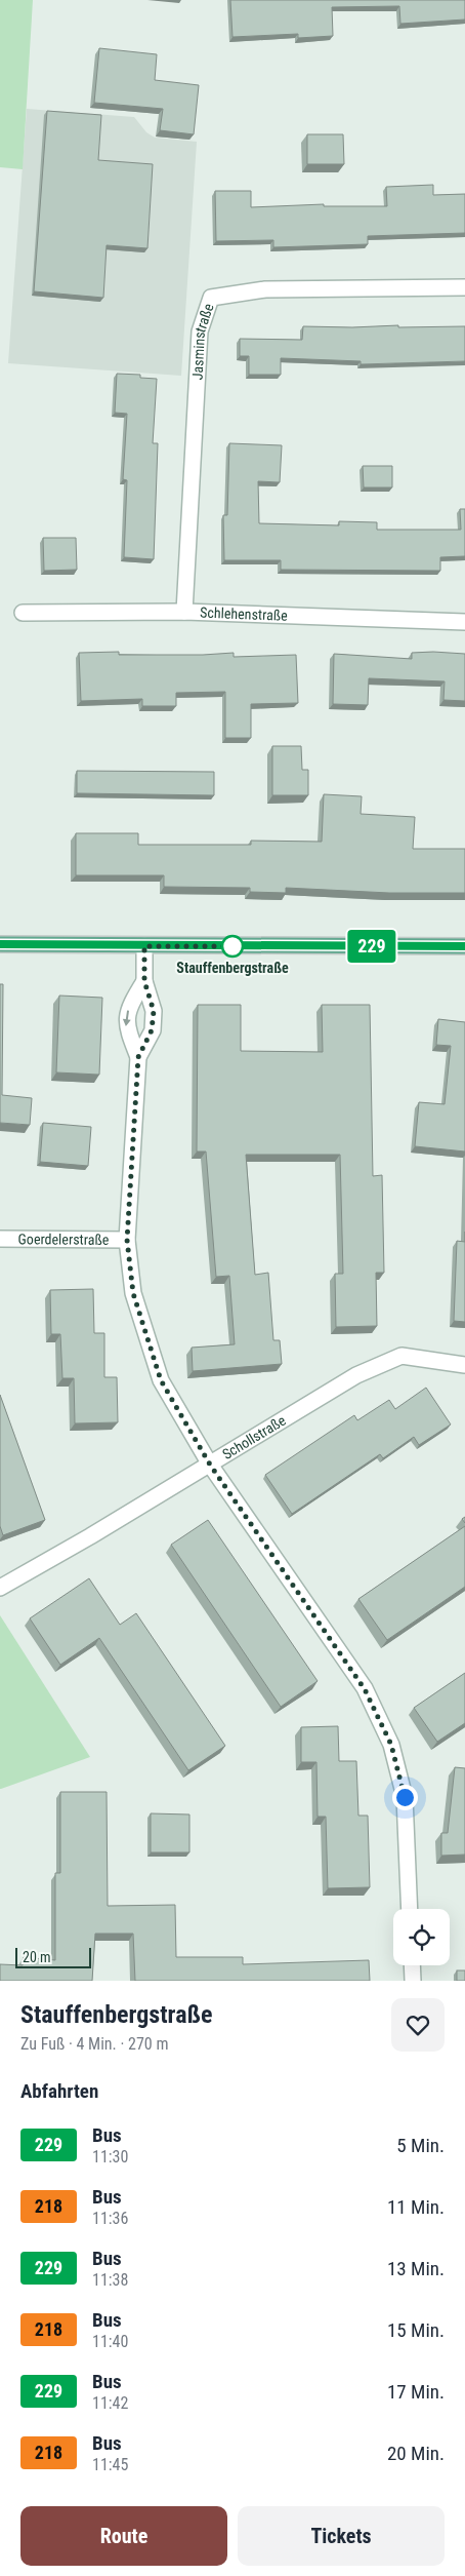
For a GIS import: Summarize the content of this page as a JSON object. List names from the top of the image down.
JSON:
{
  "streets": {
    "street": [
      "Jasminstraße",
      "Schlehenstraße",
      "Goerdelerstraße",
      "Schollstraße"
    ]
  },
  "crossings": [
    ["Jasminstraße", "Schlehenstraße"]
  ],
  "places": ["Stauffenbergstraße"],
  "lines": ["bus line 229"],
  "scale_bar": "20 m",
  "page": {
    "on_map": "229",
    "scale": "20 m",
    "heading": [
      ["Stauffenbergstraße", "Zu Fuß · 4 Min. · 270 m"],
      "Abfahrten"
    ],
    "list": [
      {
        "mark": "229",
        "name": "Bus",
        "note": "11:30",
        "value": "5 Min."
      },
      {
        "mark": "218",
        "name": "Bus",
        "note": "11:36",
        "value": "11 Min."
      },
      {
        "mark": "229",
        "name": "Bus",
        "note": "11:38",
        "value": "13 Min."
      },
      {
        "mark": "218",
        "name": "Bus",
        "note": "11:40",
        "value": "15 Min."
      },
      {
        "mark": "229",
        "name": "Bus",
        "note": "11:42",
        "value": "17 Min."
      },
      {
        "mark": "218",
        "name": "Bus",
        "note": "11:45",
        "value": "20 Min."
      }
    ],
    "buttons": ["Route", "Tickets"]
  }
}
